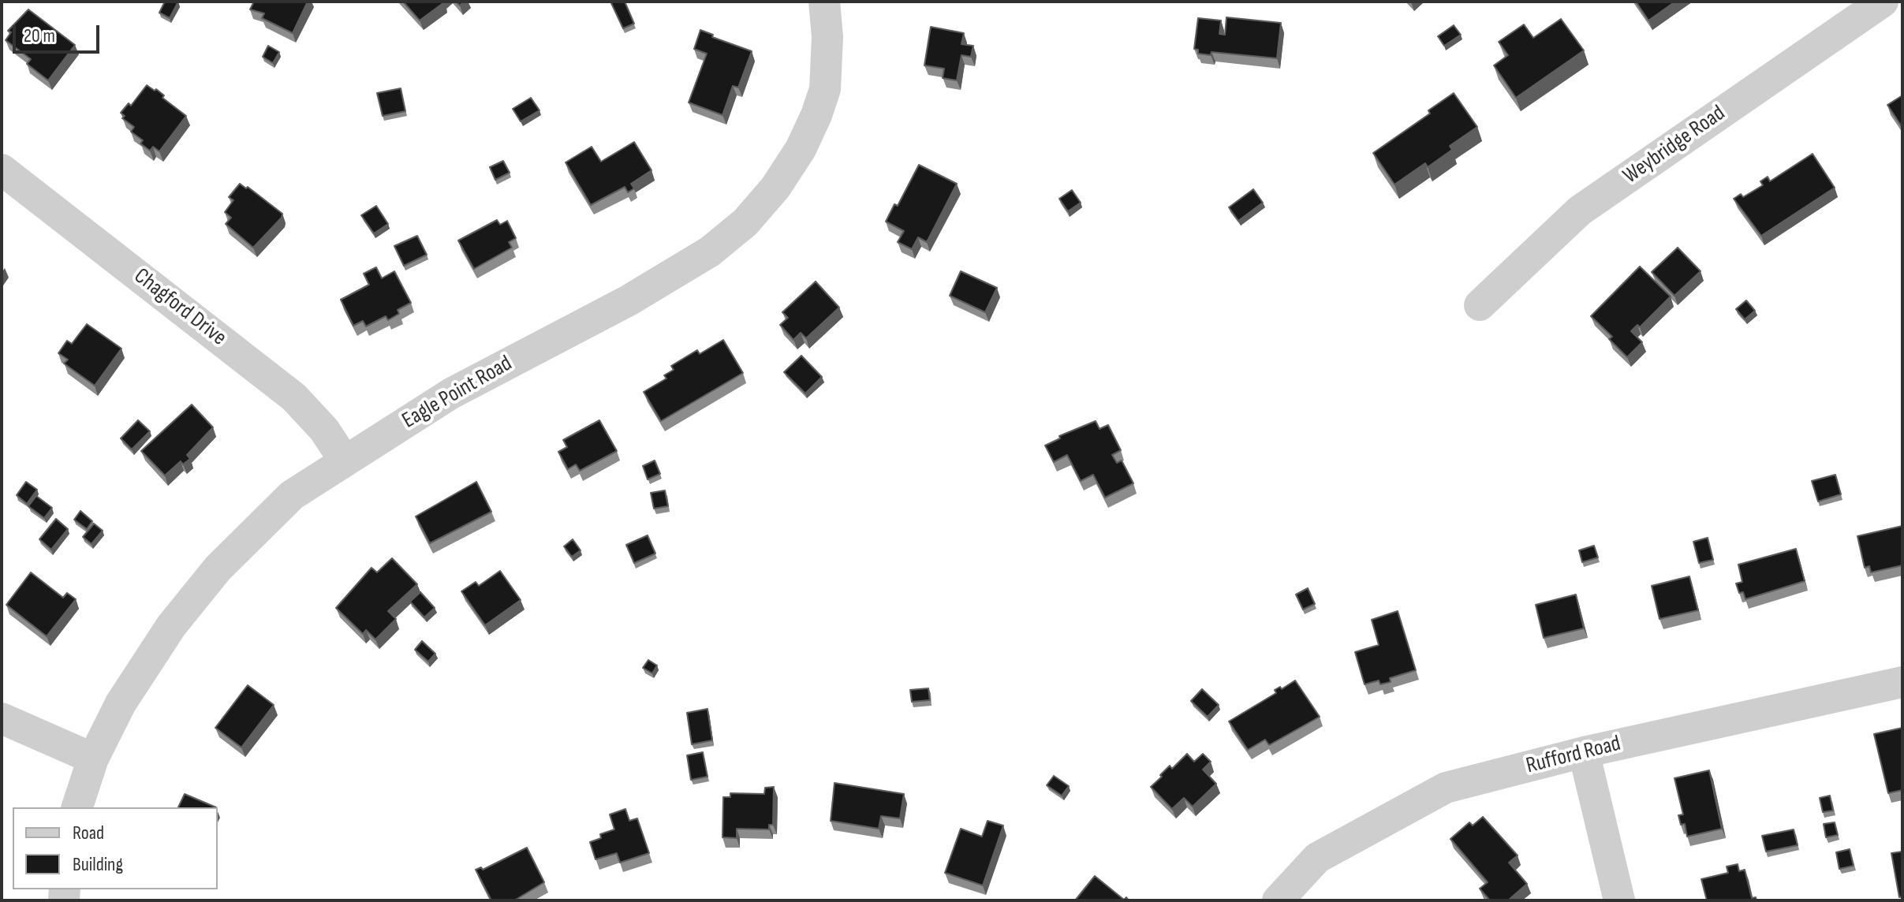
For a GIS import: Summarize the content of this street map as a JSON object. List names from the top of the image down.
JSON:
{
  "streets": {
    "street": [
      "Weybridge Road",
      "Chagford Drive",
      "Eagle Point Road",
      "Rufford Road"
    ]
  },
  "crossings": [
    ["Chagford Drive", "Eagle Point Road"]
  ],
  "legend": ["Road", "Building"],
  "scale_bar": "20 m"
}
